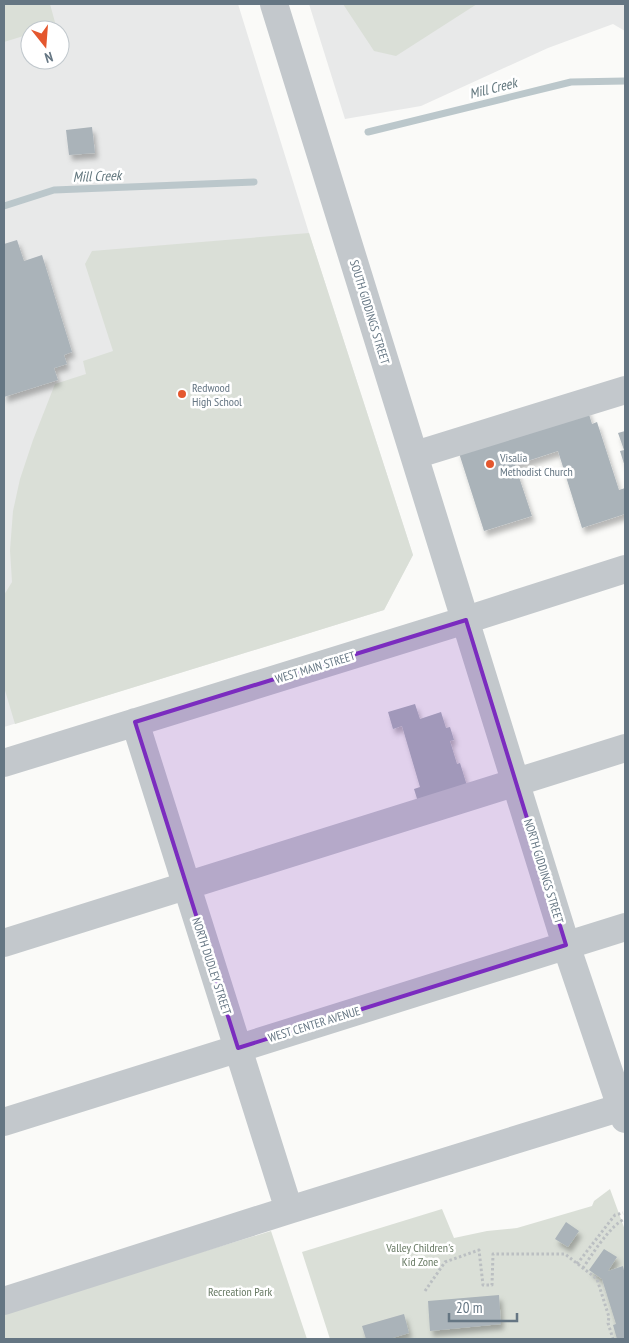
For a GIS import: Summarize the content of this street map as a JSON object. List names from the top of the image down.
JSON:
{
  "streets": {
    "street": [
      "SOUTH GIDDINGS STREET",
      "WEST MAIN STREET",
      "NORTH GIDDINGS STREET",
      "NORTH DUDLEY STREET",
      "WEST CENTER AVENUE"
    ]
  },
  "crossings": [
    ["SOUTH GIDDINGS STREET", "WEST MAIN STREET"],
    ["SOUTH GIDDINGS STREET", "NORTH GIDDINGS STREET"],
    ["WEST MAIN STREET", "NORTH GIDDINGS STREET"],
    ["WEST MAIN STREET", "NORTH DUDLEY STREET"],
    ["NORTH GIDDINGS STREET", "WEST CENTER AVENUE"],
    ["NORTH DUDLEY STREET", "WEST CENTER AVENUE"]
  ],
  "water": ["Mill Creek"],
  "parks": ["Valley Children's Kid Zone", "Recreation Park"],
  "places": ["Redwood High School", "Visalia Methodist Church"],
  "scale_bar": "20 m",
  "north": "bottom"
}
